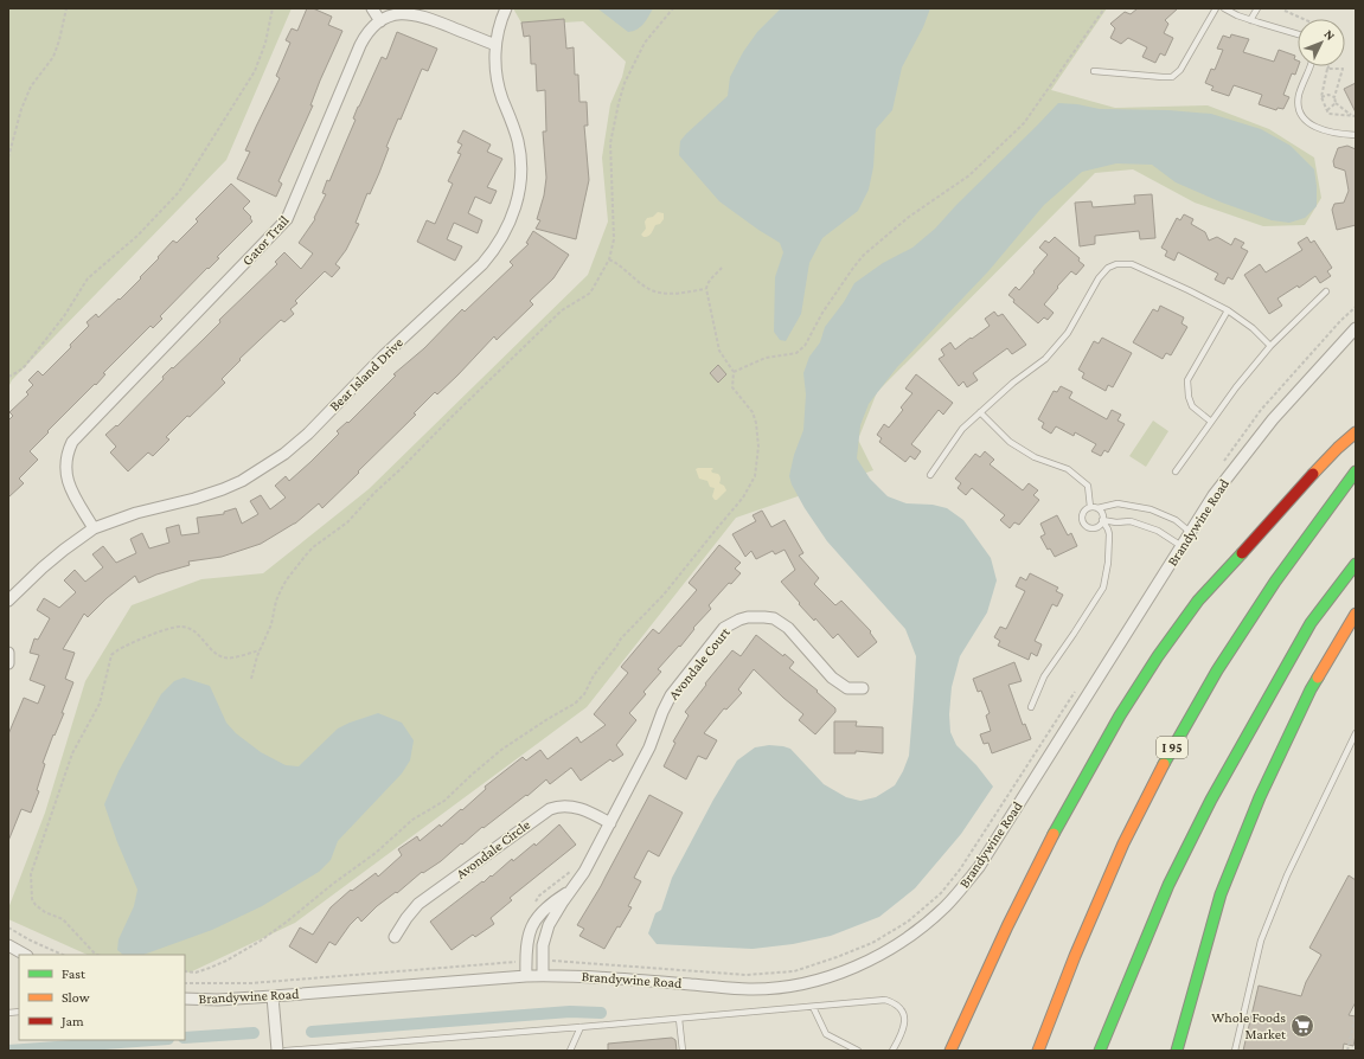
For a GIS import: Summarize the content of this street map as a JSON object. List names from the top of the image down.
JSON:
{
  "streets": {
    "highway": ["I 95"],
    "street": [
      "Gator Trail",
      "Bear Island Drive",
      "Brandywine Road",
      "Avondale Court",
      "Avondale Circle"
    ]
  },
  "crossings": [
    ["Gator Trail", "Bear Island Drive"],
    ["Brandywine Road", "Avondale Court"],
    ["Avondale Court", "Avondale Circle"]
  ],
  "places": {
    "supermarket": ["Whole Foods Market"]
  },
  "legend": ["Fast", "Slow", "Jam"],
  "north": "top right"
}
